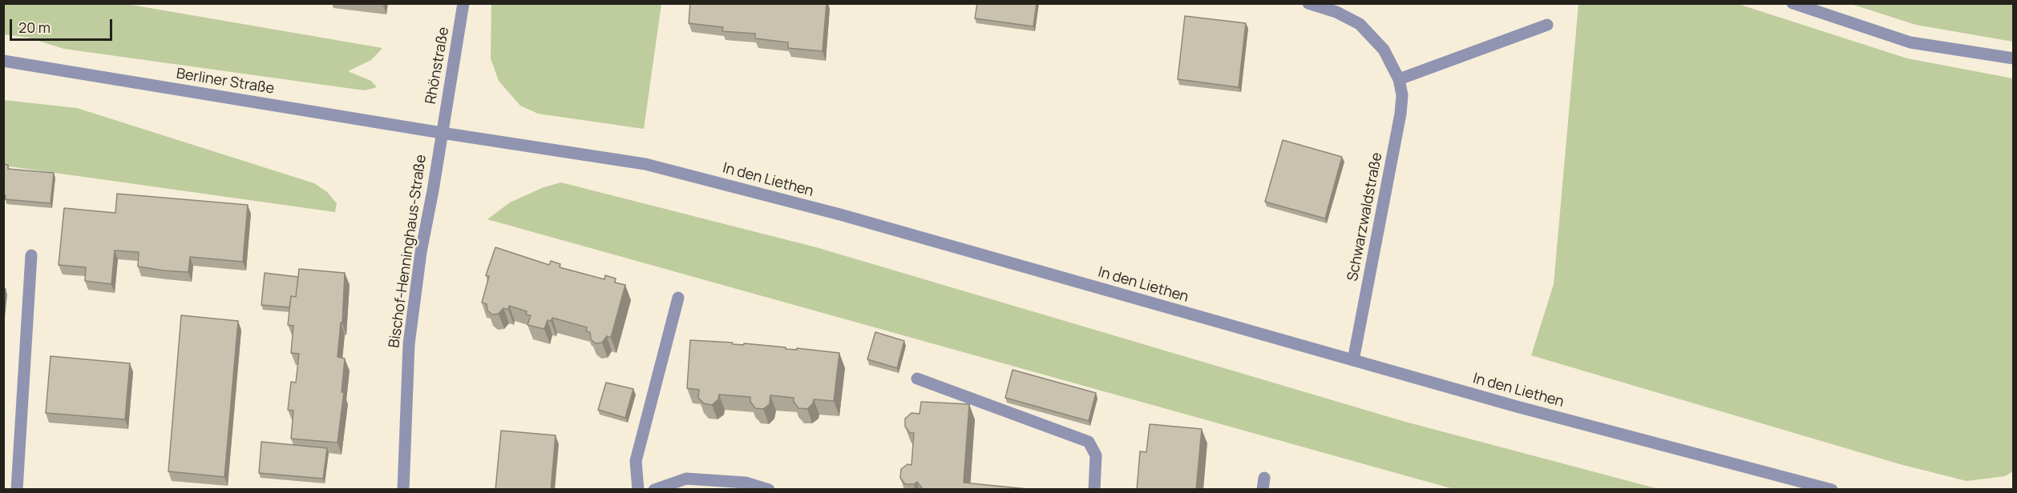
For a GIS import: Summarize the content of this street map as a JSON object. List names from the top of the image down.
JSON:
{
  "streets": {
    "street": [
      "Rhönstraße",
      "Berliner Straße",
      "In den Liethen",
      "Schwarzwaldstraße",
      "Bischof-Henninghaus-Straße"
    ]
  },
  "crossings": [
    ["Rhönstraße", "Berliner Straße"],
    ["Rhönstraße", "In den Liethen"],
    ["Rhönstraße", "Bischof-Henninghaus-Straße"],
    ["Berliner Straße", "In den Liethen"],
    ["Berliner Straße", "Bischof-Henninghaus-Straße"],
    ["In den Liethen", "Schwarzwaldstraße"],
    ["In den Liethen", "Bischof-Henninghaus-Straße"]
  ],
  "scale_bar": "20 m"
}
